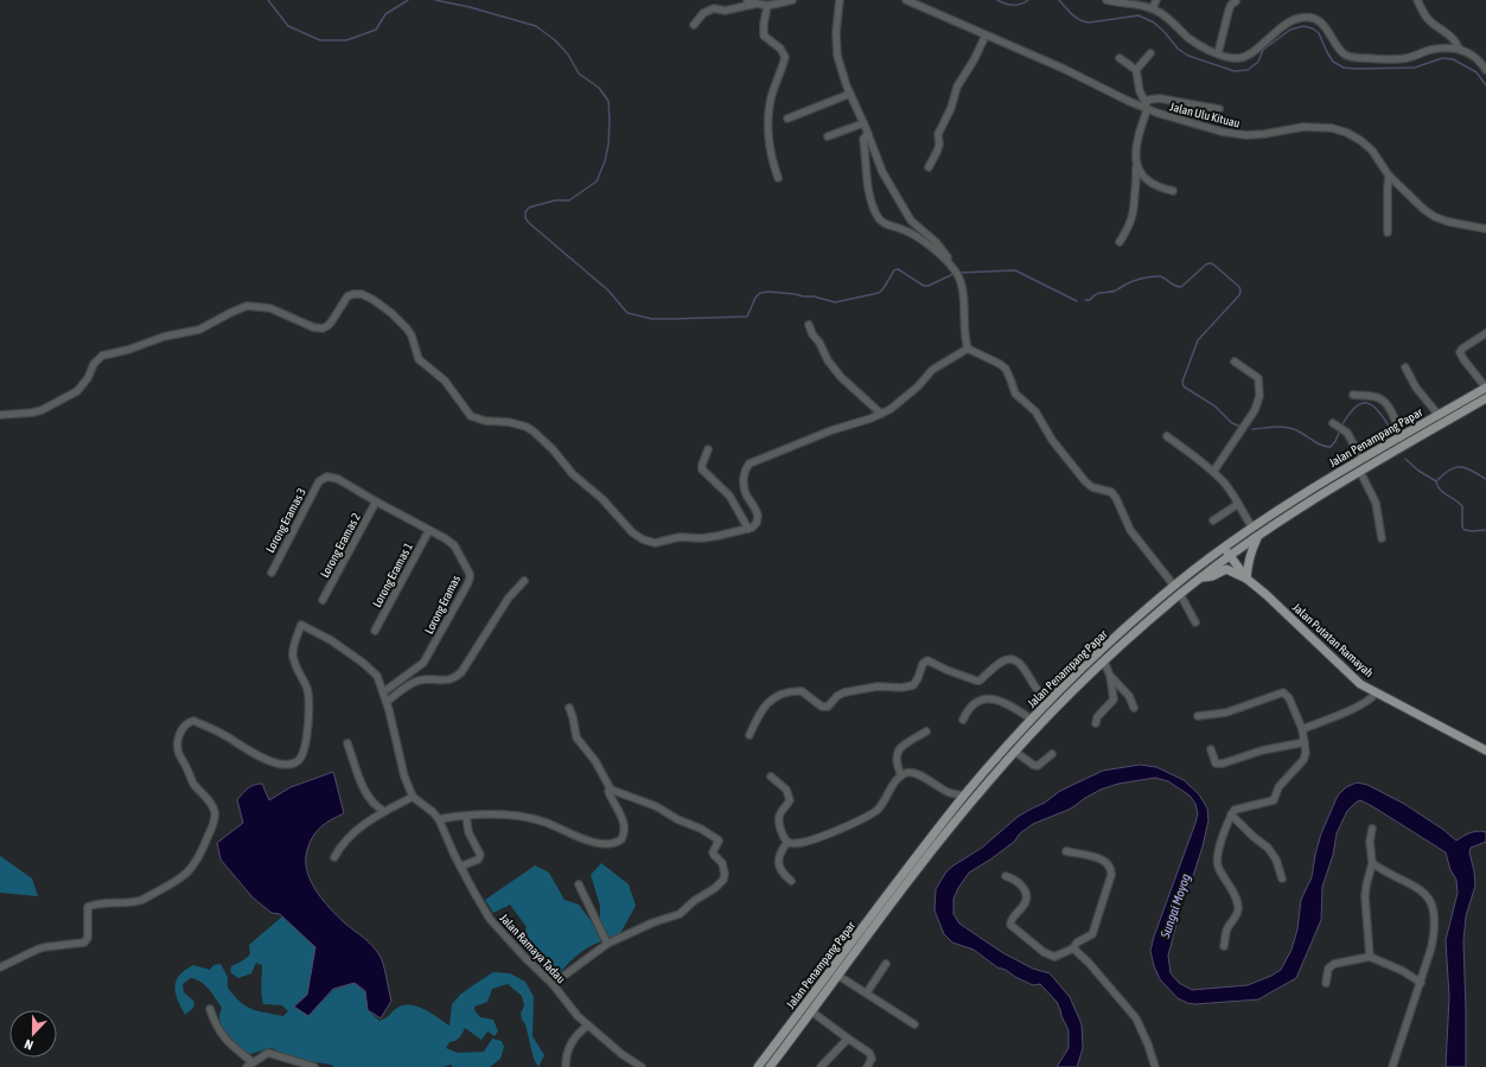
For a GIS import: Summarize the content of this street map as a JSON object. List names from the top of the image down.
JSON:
{
  "streets": {
    "main road": ["Jalan Penampang Papar", "Jalan Putatan Ramayah"],
    "street": [
      "Jalan Ulu Kituau",
      "Lorong Eramas 3",
      "Lorong Eramas 2",
      "Lorong Eramas 1",
      "Lorong Eramas",
      "Jalan Ramaya Tadau"
    ]
  },
  "crossings": [
    ["Lorong Eramas 3", "Lorong Eramas"],
    ["Lorong Eramas 2", "Lorong Eramas"],
    ["Lorong Eramas 1", "Lorong Eramas"]
  ],
  "water": ["Sungai Moyog"],
  "north": "bottom"
}
